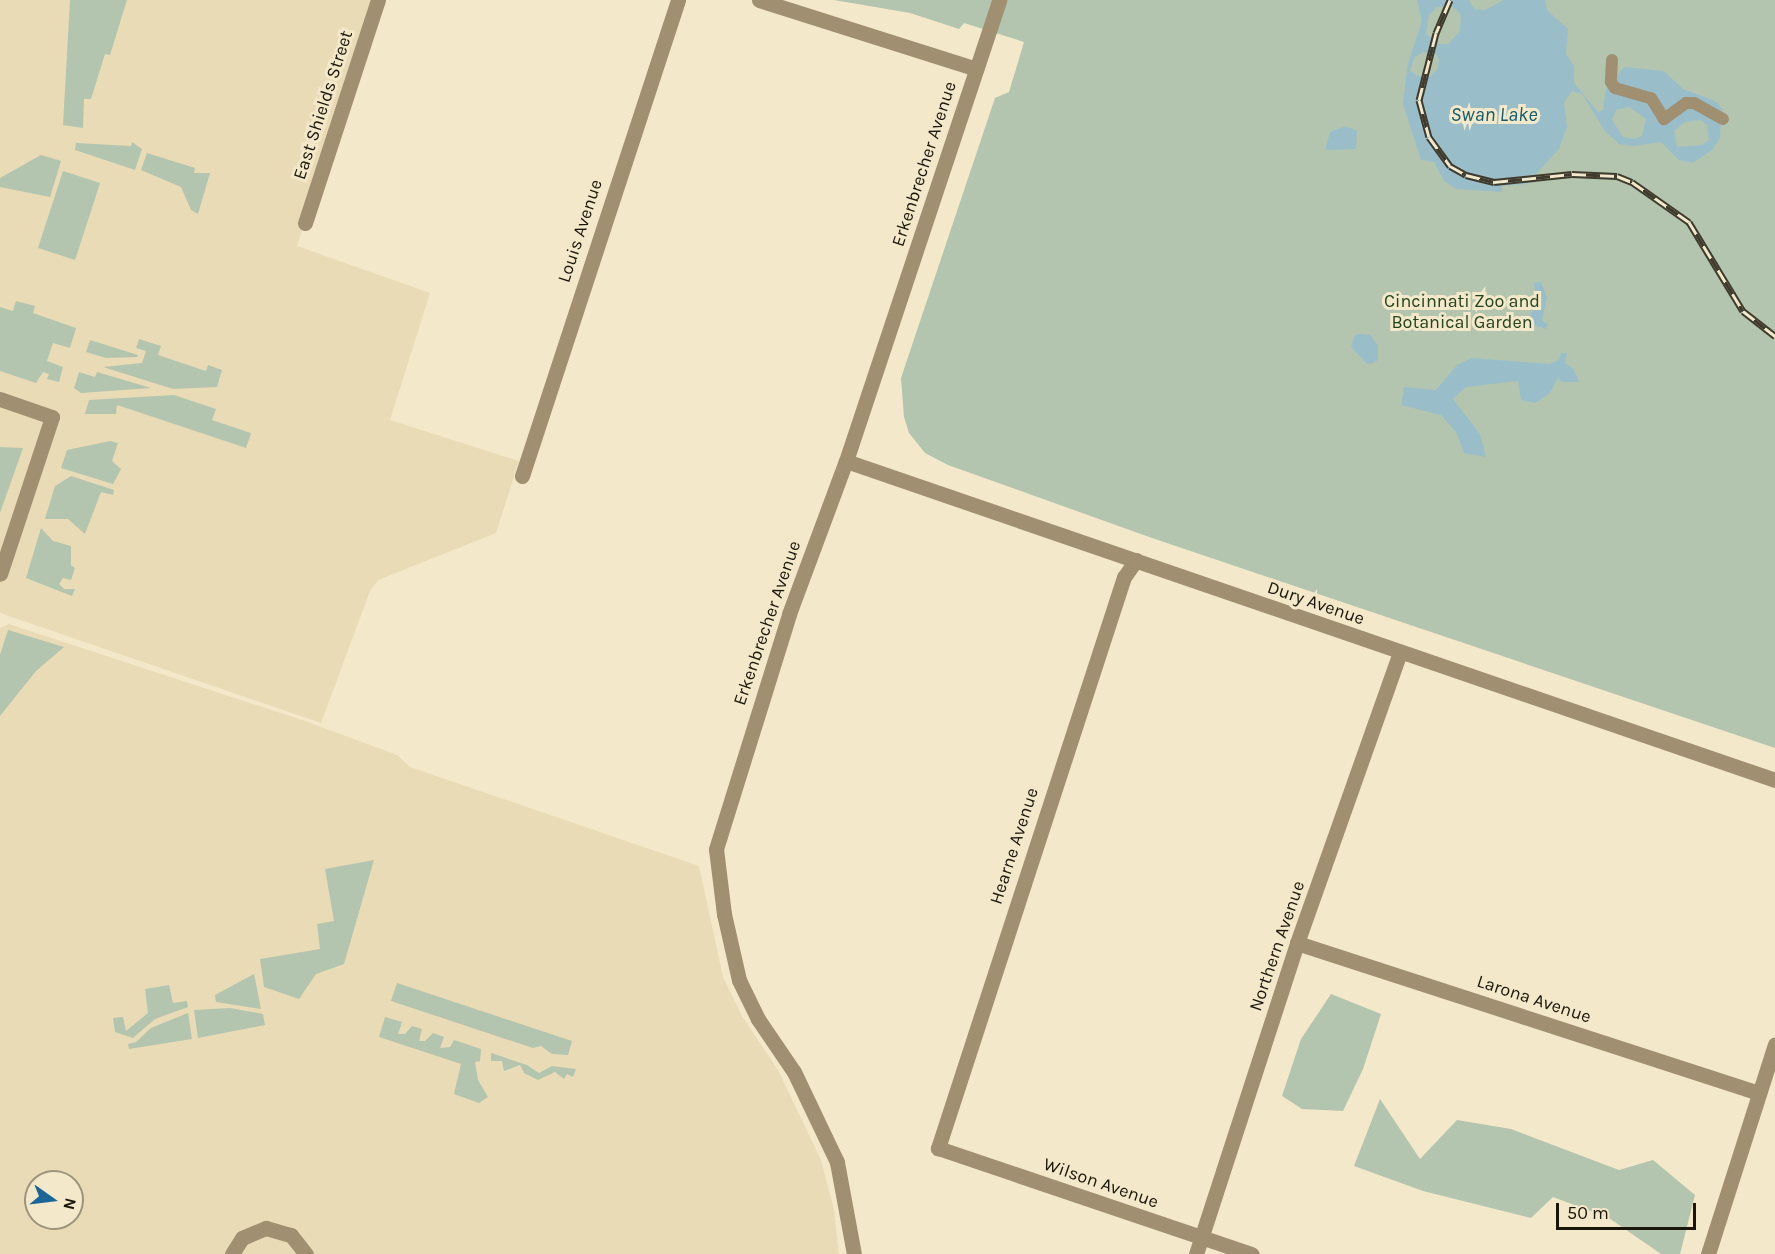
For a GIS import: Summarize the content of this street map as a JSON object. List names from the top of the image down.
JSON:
{
  "streets": {
    "street": [
      "East Shields Street",
      "Erkenbrecher Avenue",
      "Louis Avenue",
      "Dury Avenue",
      "Hearne Avenue",
      "Northern Avenue",
      "Larona Avenue",
      "Wilson Avenue"
    ]
  },
  "crossings": [
    ["Erkenbrecher Avenue", "Dury Avenue"],
    ["Dury Avenue", "Hearne Avenue"],
    ["Dury Avenue", "Northern Avenue"],
    ["Hearne Avenue", "Wilson Avenue"],
    ["Northern Avenue", "Larona Avenue"],
    ["Northern Avenue", "Wilson Avenue"]
  ],
  "water": ["Swan Lake"],
  "parks": ["Cincinnati Zoo and Botanical Garden"],
  "scale_bar": "50 m",
  "north": "right"
}
